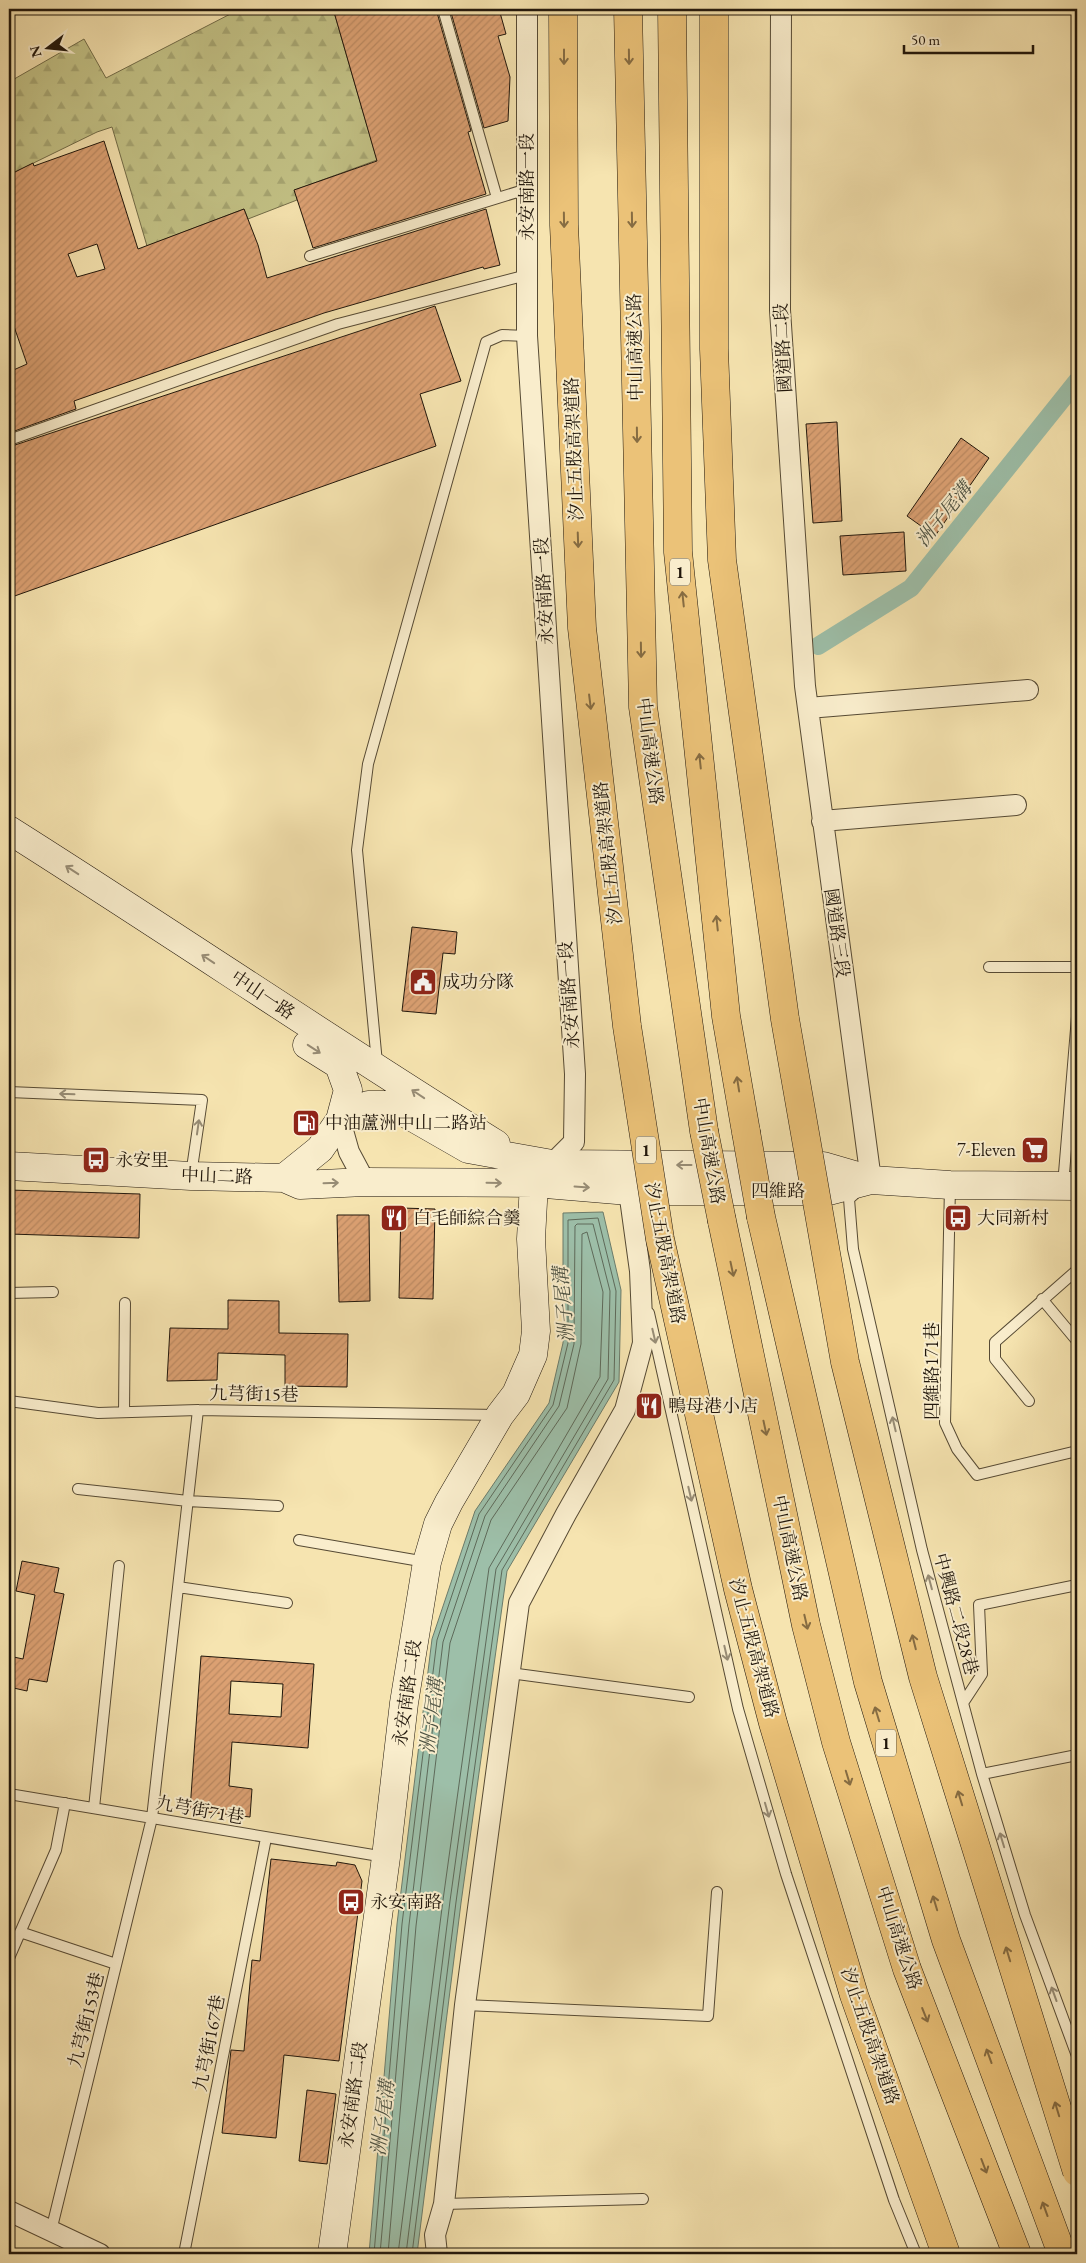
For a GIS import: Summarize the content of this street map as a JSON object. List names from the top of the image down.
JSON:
{
  "streets": {
    "highway": ["中山高速公路", "汐止五股高架道路", "1"],
    "main road": [
      "中山一路",
      "中山二路",
      "四維路",
      "永安南路二段"
    ],
    "street": ["永安南路一段", "國道路二段", "國道路三段"],
    "lane": [
      "四維路171巷",
      "九芎街15巷",
      "中興路二段28巷",
      "九芎街71巷",
      "九芎街153巷",
      "九芎街167巷"
    ]
  },
  "crossings": [
    ["永安南路一段", "中山一路"],
    ["永安南路一段", "四維路"],
    ["國道路二段", "國道路三段"],
    ["國道路三段", "四維路"],
    ["國道路三段", "中興路二段28巷"],
    ["中山一路", "中山二路"],
    ["中山一路", "四維路"],
    ["中山二路", "四維路"],
    ["中山二路", "永安南路二段"],
    ["四維路", "四維路171巷"],
    ["四維路", "中興路二段28巷"],
    ["四維路", "永安南路二段"],
    ["九芎街15巷", "永安南路二段"],
    ["九芎街15巷", "九芎街153巷"],
    ["永安南路二段", "九芎街71巷"],
    ["九芎街71巷", "九芎街153巷"],
    ["九芎街71巷", "九芎街167巷"]
  ],
  "one_way": ["中山二路", "中興路二段28巷"],
  "water": ["洲子尾溝"],
  "places": {
    "public building": ["成功分隊"],
    "fuel station": ["中油蘆洲中山二路站"],
    "supermarket": ["7-Eleven"],
    "bus stop": ["永安里", "大同新村", "永安南路"],
    "restaurant": ["白毛師綜合羹", "鴨母港小店"]
  },
  "scale_bar": "50 m",
  "north": "left"
}
